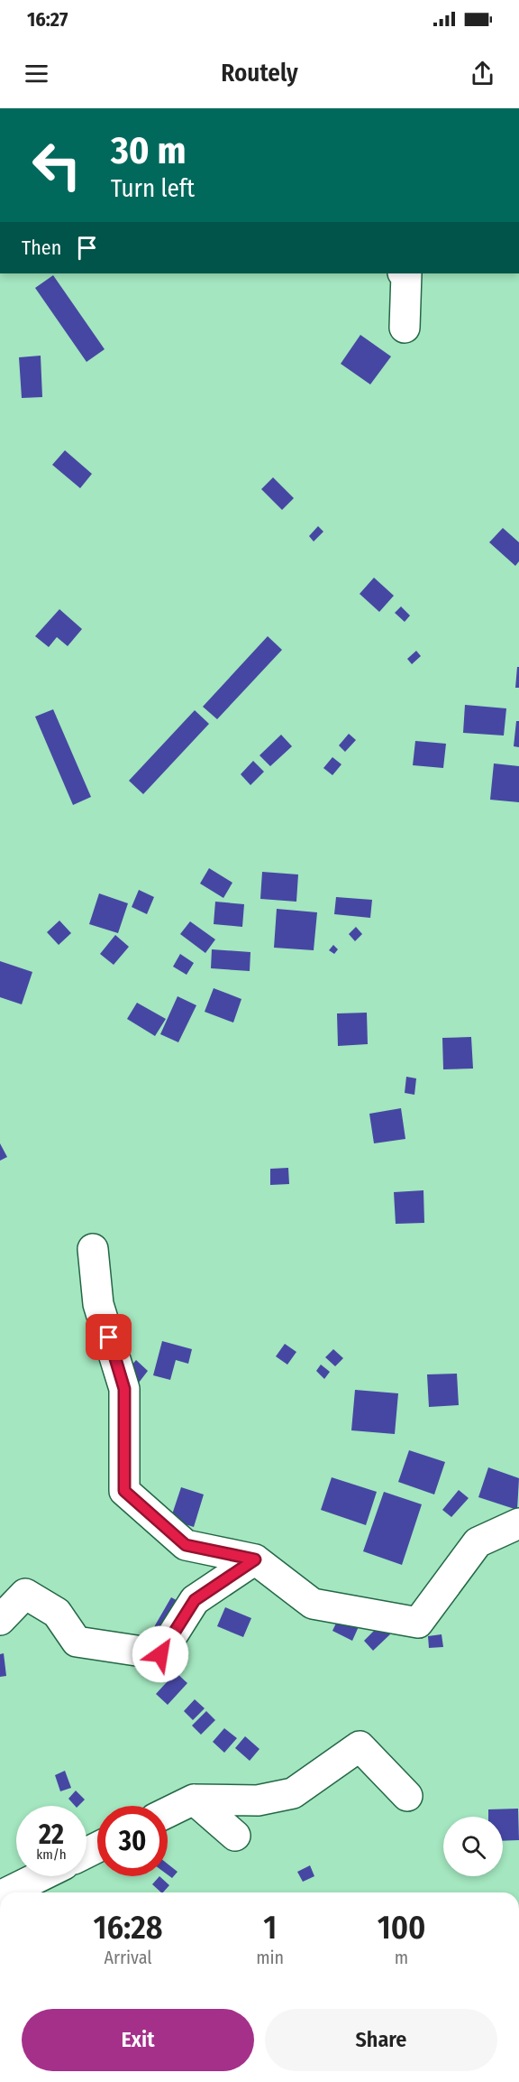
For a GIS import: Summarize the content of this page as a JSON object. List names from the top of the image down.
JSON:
{
  "page": {
    "status": "16:27",
    "header": "Routely",
    "turn": ["30 m", "Turn left"],
    "then": "Then",
    "speed": "22 km/h",
    "limit": "30",
    "eta": [
      "16:28",
      "Arrival",
      "1",
      "min",
      "100",
      "m"
    ],
    "buttons": ["Exit", "Share"]
  }
}
